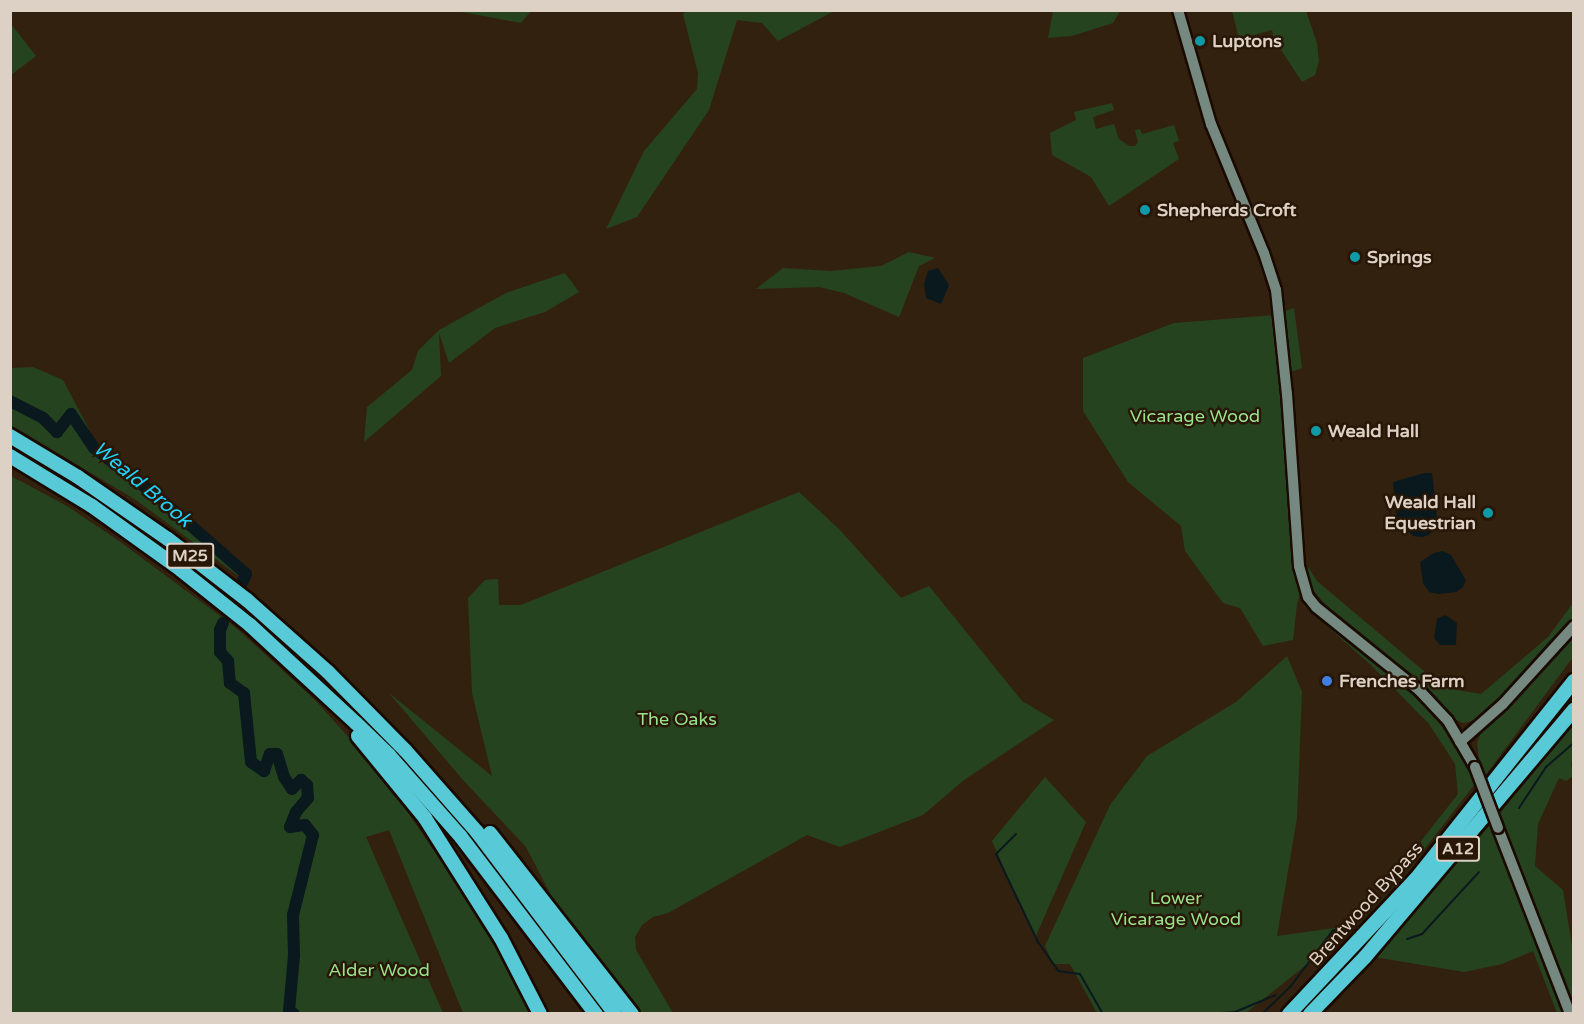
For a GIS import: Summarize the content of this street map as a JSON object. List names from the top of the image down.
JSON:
{
  "streets": {
    "highway": ["M25", "A12", "Brentwood Bypass"]
  },
  "water": ["Weald Brook"],
  "parks": [
    "Vicarage Wood",
    "The Oaks",
    "Lower Vicarage Wood",
    "Alder Wood"
  ],
  "places": [
    "Luptons",
    "Shepherds Croft",
    "Springs",
    "Weald Hall",
    "Weald Hall Equestrian",
    "Frenches Farm"
  ]
}
